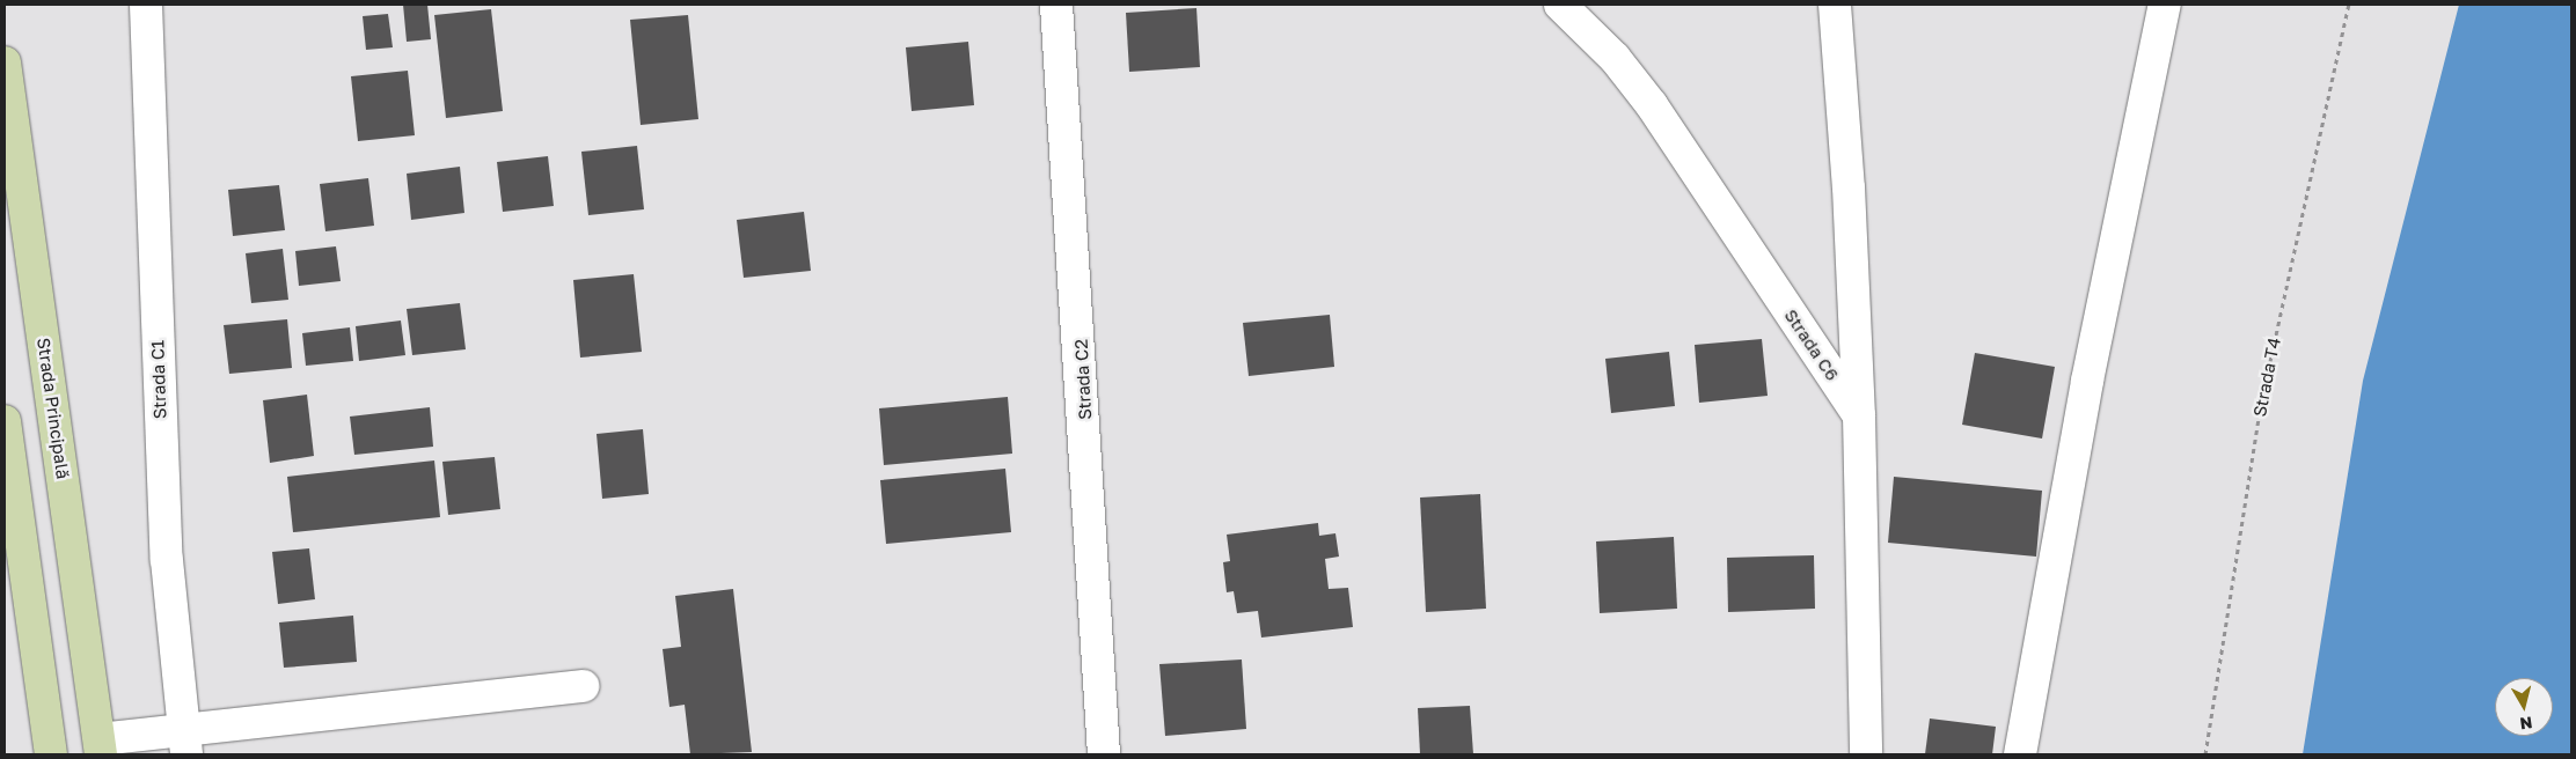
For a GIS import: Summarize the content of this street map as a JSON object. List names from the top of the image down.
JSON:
{
  "streets": {
    "main road": ["Strada Principală"],
    "street": ["Strada C6", "Strada C1", "Strada C2"],
    "path": ["Strada T4"]
  },
  "north": "bottom"
}
